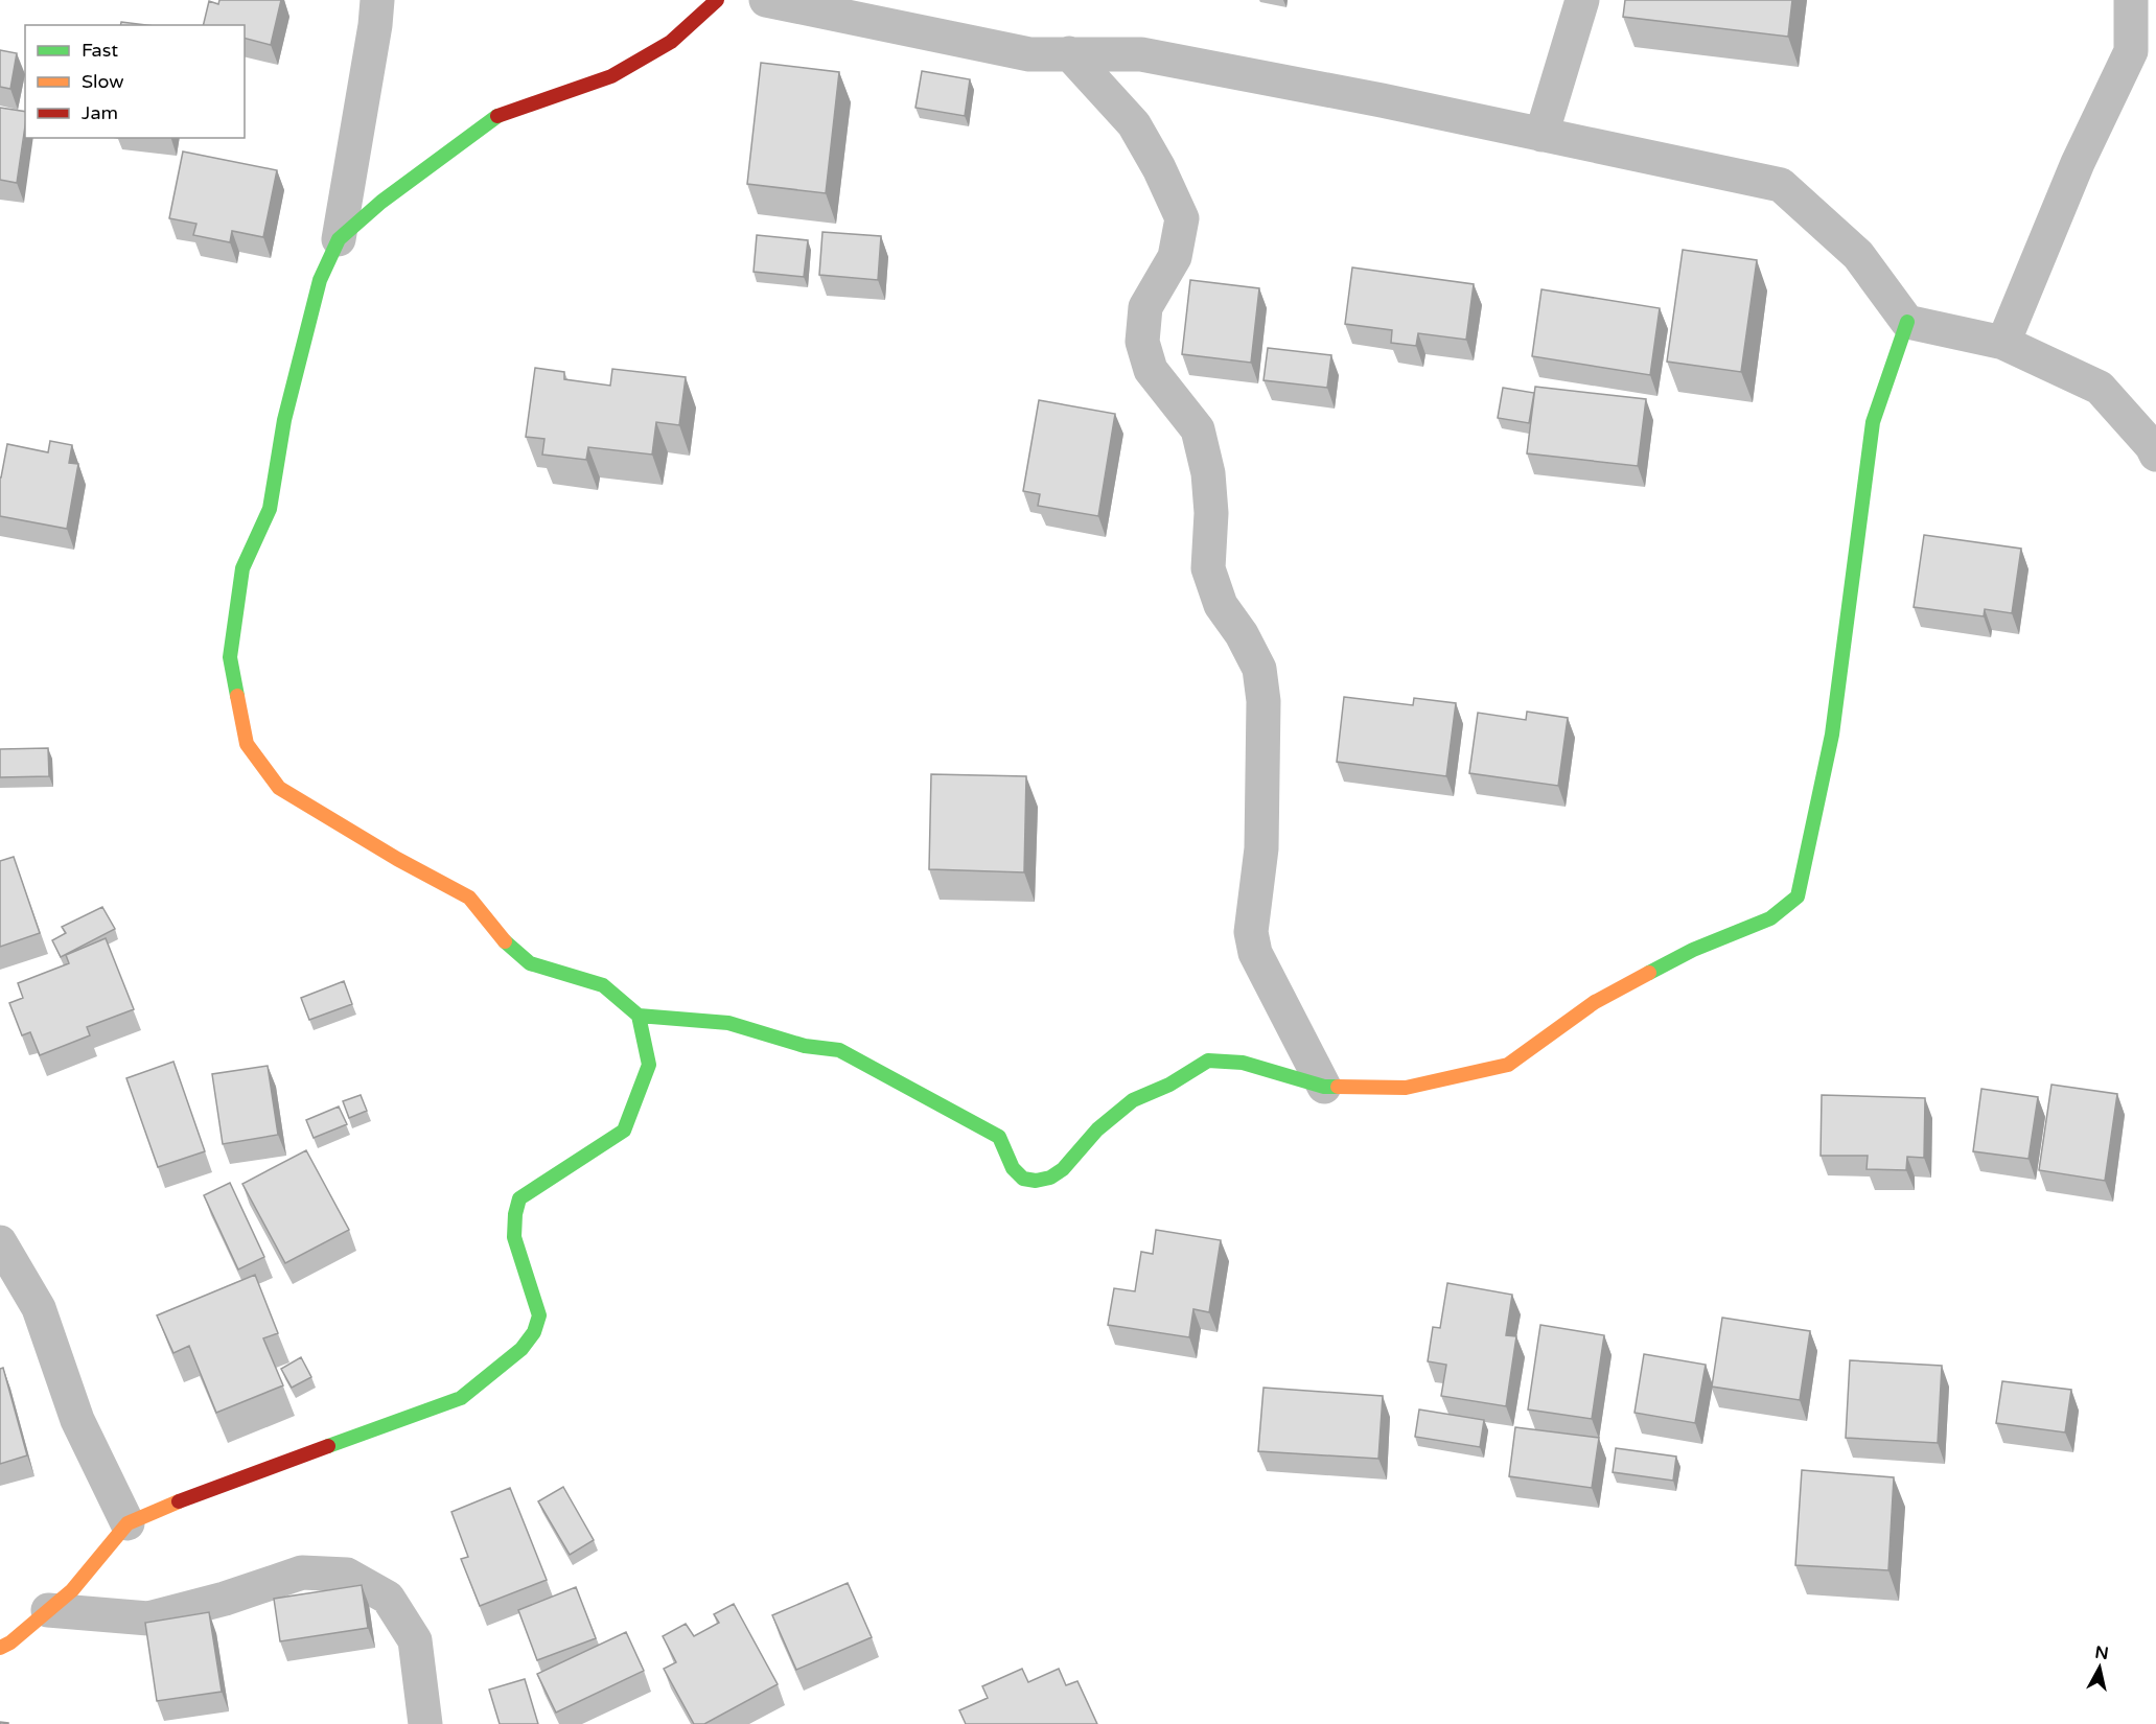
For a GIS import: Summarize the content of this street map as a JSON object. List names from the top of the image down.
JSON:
{
  "legend": ["Fast", "Slow", "Jam"],
  "north": "top"
}
